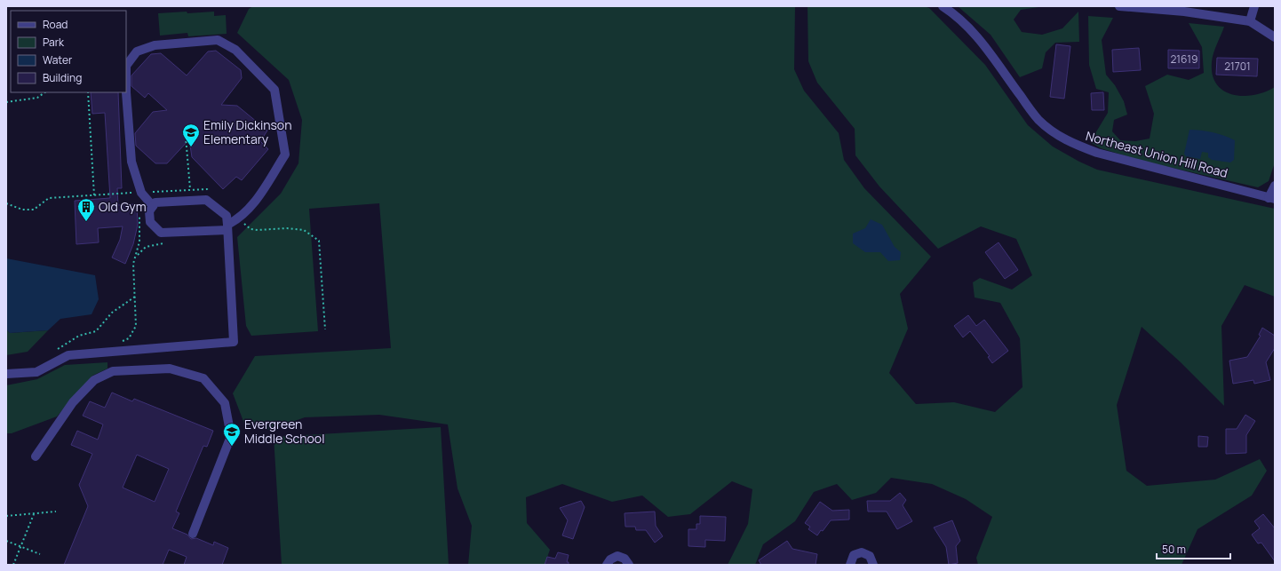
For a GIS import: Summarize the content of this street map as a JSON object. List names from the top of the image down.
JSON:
{
  "streets": {
    "street": ["Northeast Union Hill Road"]
  },
  "places": {
    "school or university": ["Emily Dickinson Elementary", "Evergreen Middle School"],
    "building": ["Old Gym"]
  },
  "house_numbers": ["21619", "21701"],
  "legend": [
    "Road",
    "Park",
    "Water",
    "Building"
  ],
  "scale_bar": "50 m"
}
